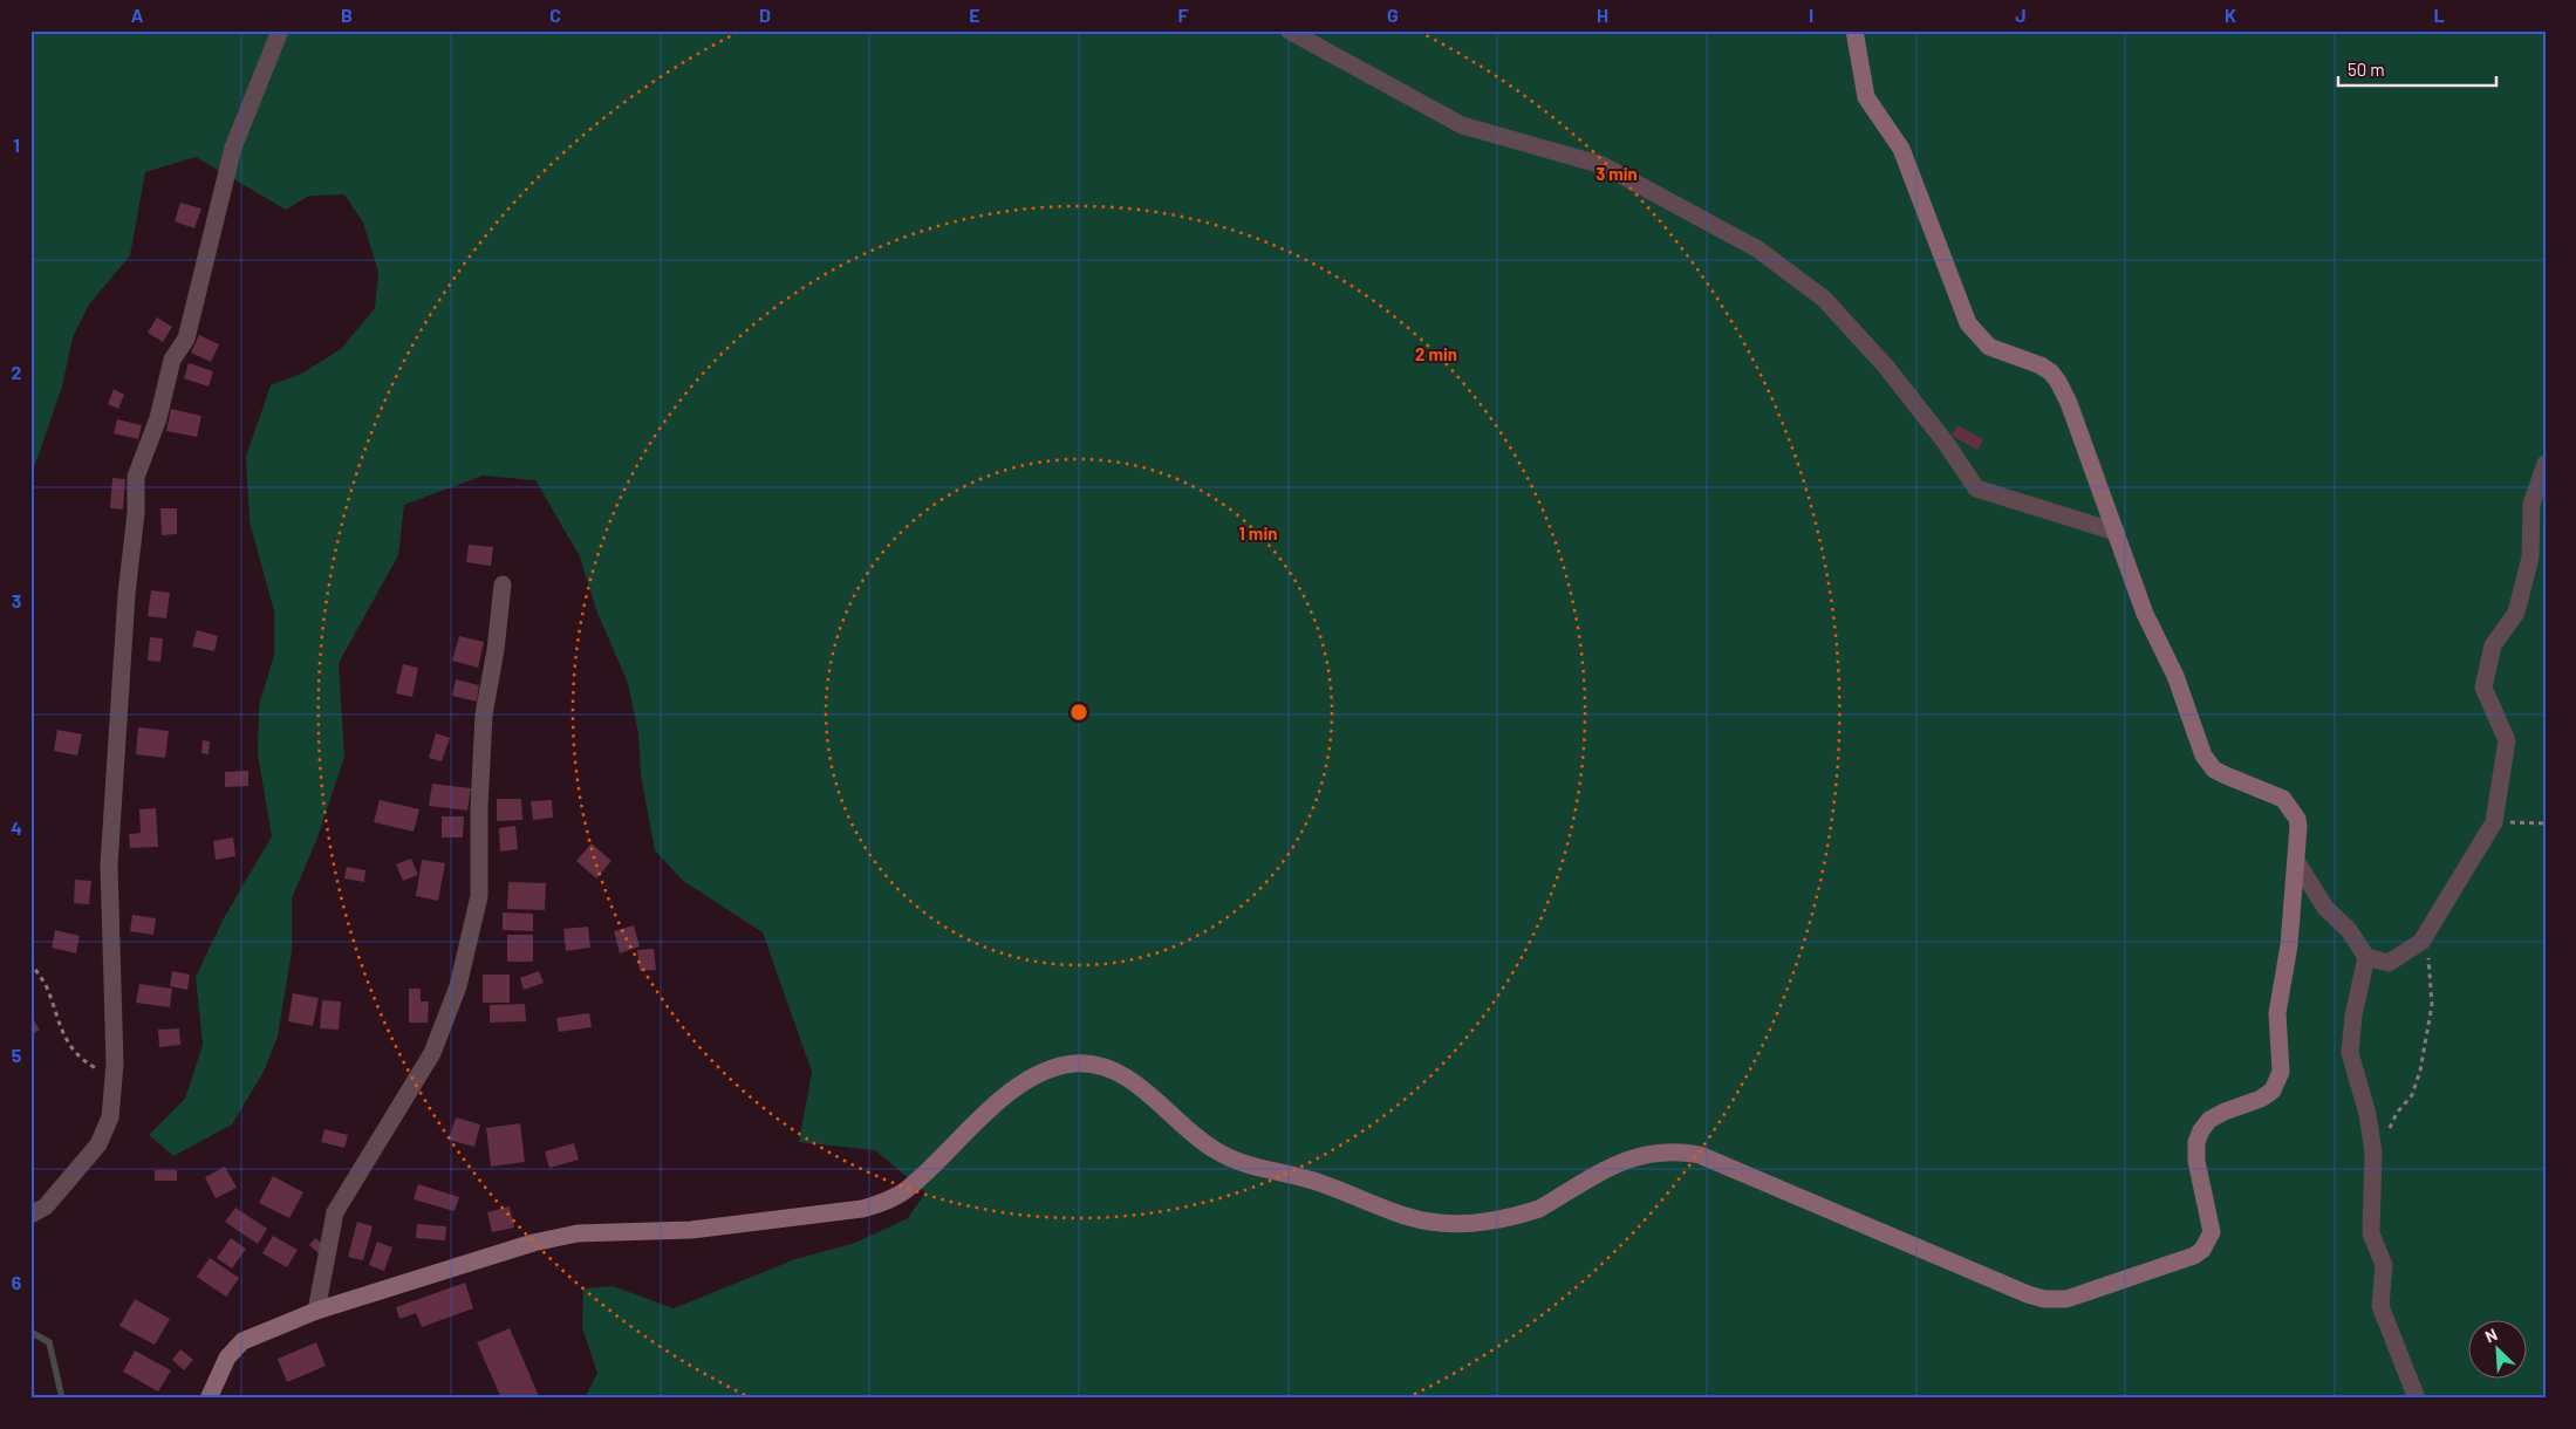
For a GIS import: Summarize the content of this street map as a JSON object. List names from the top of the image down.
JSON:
{
  "scale_bar": "50 m",
  "north": "top left",
  "grid": {
    "columns": [
      "A",
      "B",
      "C",
      "D",
      "E",
      "F",
      "G",
      "H",
      "I",
      "J",
      "K",
      "L"
    ],
    "rows": [
      "1",
      "2",
      "3",
      "4",
      "5",
      "6"
    ]
  },
  "rings": ["3 min", "2 min", "1 min"]
}
